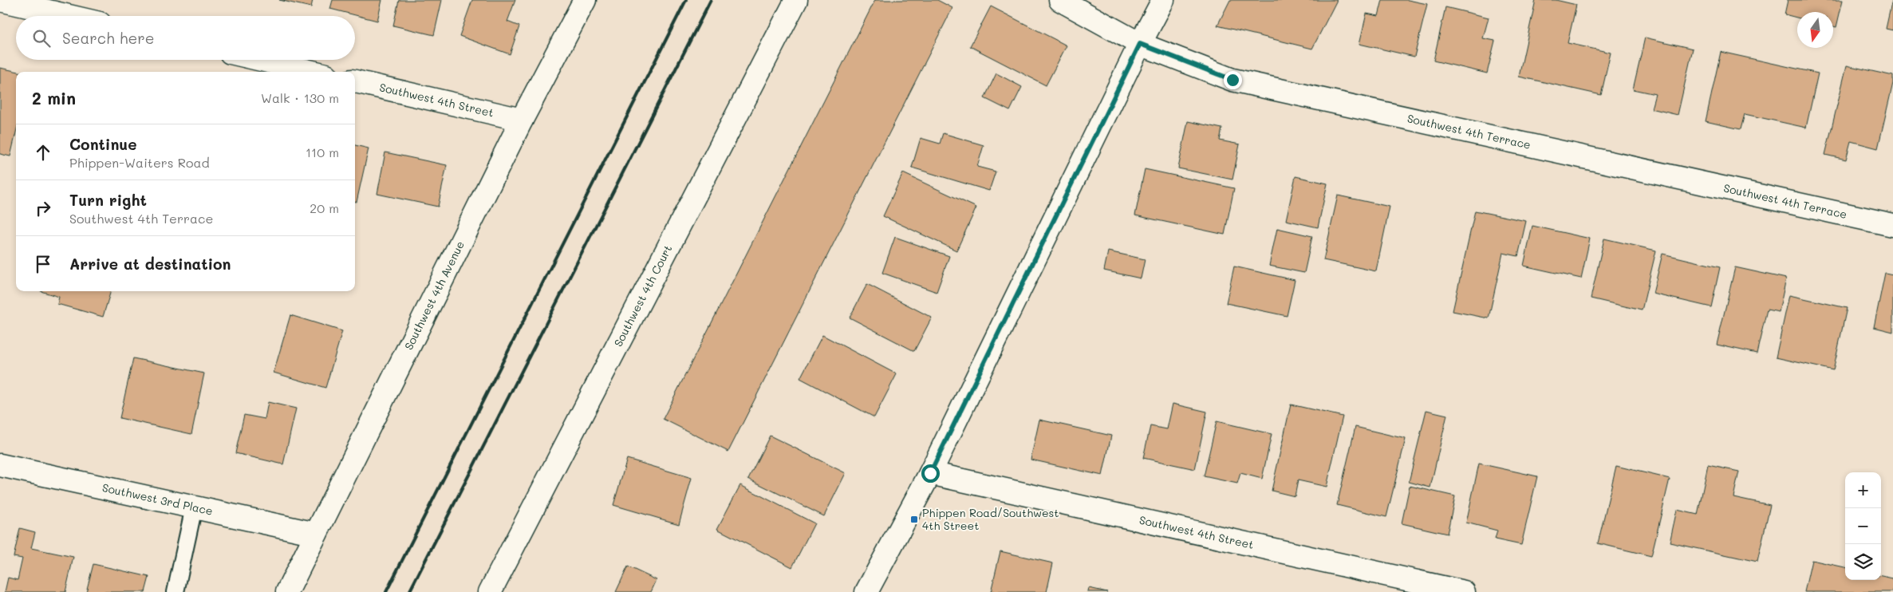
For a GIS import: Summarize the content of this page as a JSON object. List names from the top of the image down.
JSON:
{
  "streets": {
    "street": [
      "Southwest 4th Street",
      "Southwest 4th Terrace",
      "Southwest 4th Avenue",
      "Southwest 4th Court",
      "Southwest 3rd Place"
    ]
  },
  "crossings": [
    ["Southwest 4th Street", "Southwest 4th Avenue"],
    ["Southwest 4th Avenue", "Southwest 3rd Place"]
  ],
  "places": {
    "transit": ["Phippen Road/Southwest 4th Street"]
  },
  "north": "bottom",
  "page": {
    "search": "Search here",
    "heading": ["2 min", "Walk · 130 m"],
    "list": [
      ["Continue", "Phippen-Waiters Road", "110 m"],
      ["Turn right", "Southwest 4th Terrace", "20 m"],
      "Arrive at destination"
    ],
    "map_buttons": ["+", "−"]
  }
}
